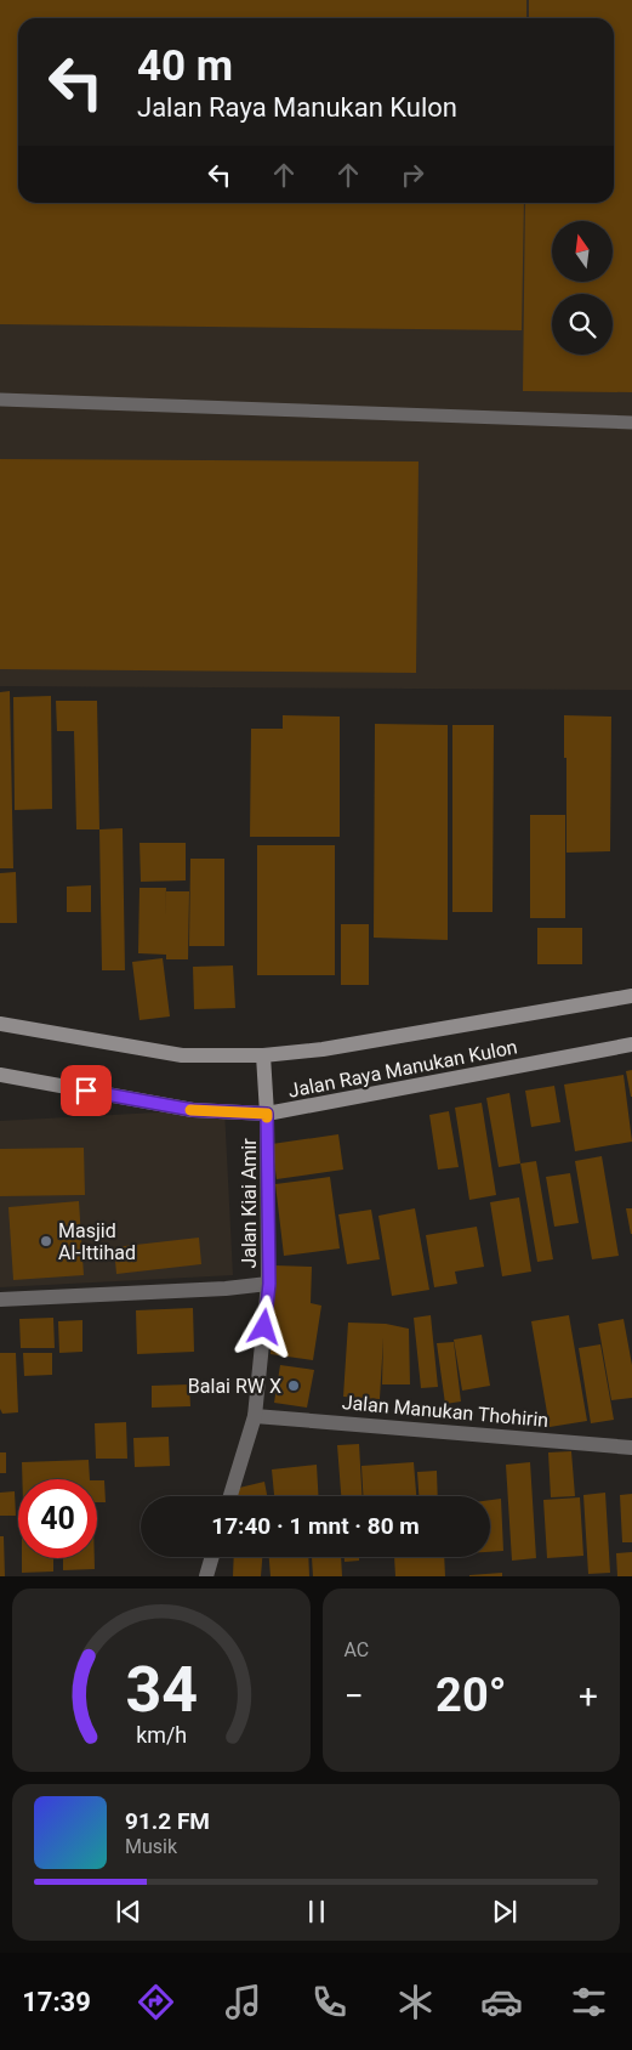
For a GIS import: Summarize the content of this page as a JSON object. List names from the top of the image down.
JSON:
{
  "streets": {
    "main road": ["Jalan Raya Manukan Kulon"],
    "street": ["Jalan Kiai Amir", "Jalan Manukan Thohirin"]
  },
  "crossings": [
    ["Jalan Raya Manukan Kulon", "Jalan Kiai Amir"],
    ["Jalan Kiai Amir", "Jalan Manukan Thohirin"]
  ],
  "places": ["Masjid Al-Ittihad", "Balai RW X"],
  "north": "top",
  "page": {
    "turn": ["40 m", "Jalan Raya Manukan Kulon"],
    "limit": "40",
    "trip": "17:40 · 1 mnt · 80 m",
    "tile": "AC",
    "heat": ["−", "20°", "+"],
    "song": ["91.2 FM", "Musik"],
    "tabs": "17:39",
    "gauge": ["34", "km/h"]
  }
}
